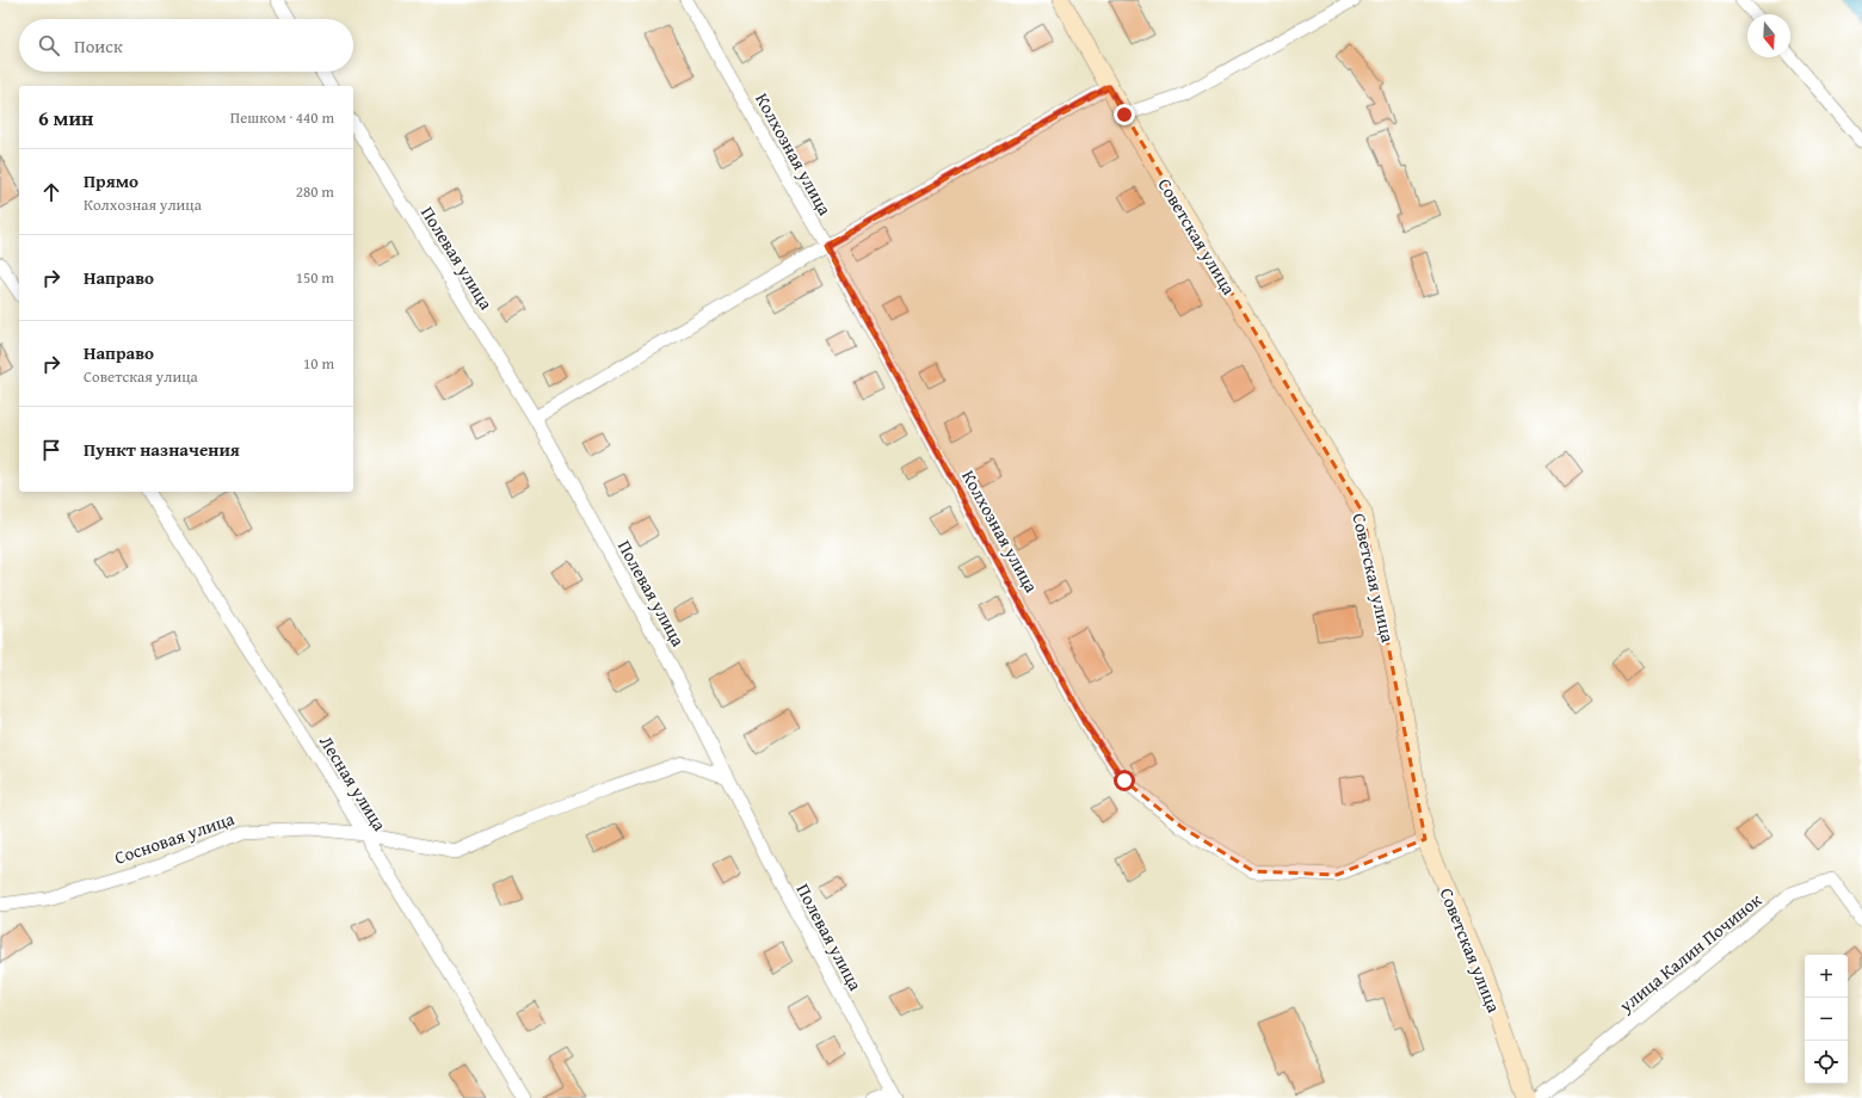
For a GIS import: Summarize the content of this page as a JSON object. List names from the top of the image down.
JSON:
{
  "streets": {
    "street": [
      "Колхозная улица",
      "Советская улица",
      "Полевая улица",
      "Лесная улица",
      "Сосновая улица",
      "улица Калин Починок"
    ]
  },
  "crossings": [
    ["Колхозная улица", "Советская улица"],
    ["Полевая улица", "Сосновая улица"],
    ["Лесная улица", "Сосновая улица"]
  ],
  "north": "bottom",
  "page": {
    "search": "Поиск",
    "heading": ["6 мин", "Пешком · 440 m"],
    "list": [
      ["Прямо", "Колхозная улица", "280 m"],
      ["Направо", "150 m"],
      ["Направо", "Советская улица", "10 m"],
      "Пункт назначения"
    ],
    "map_buttons": ["+", "−"]
  }
}
